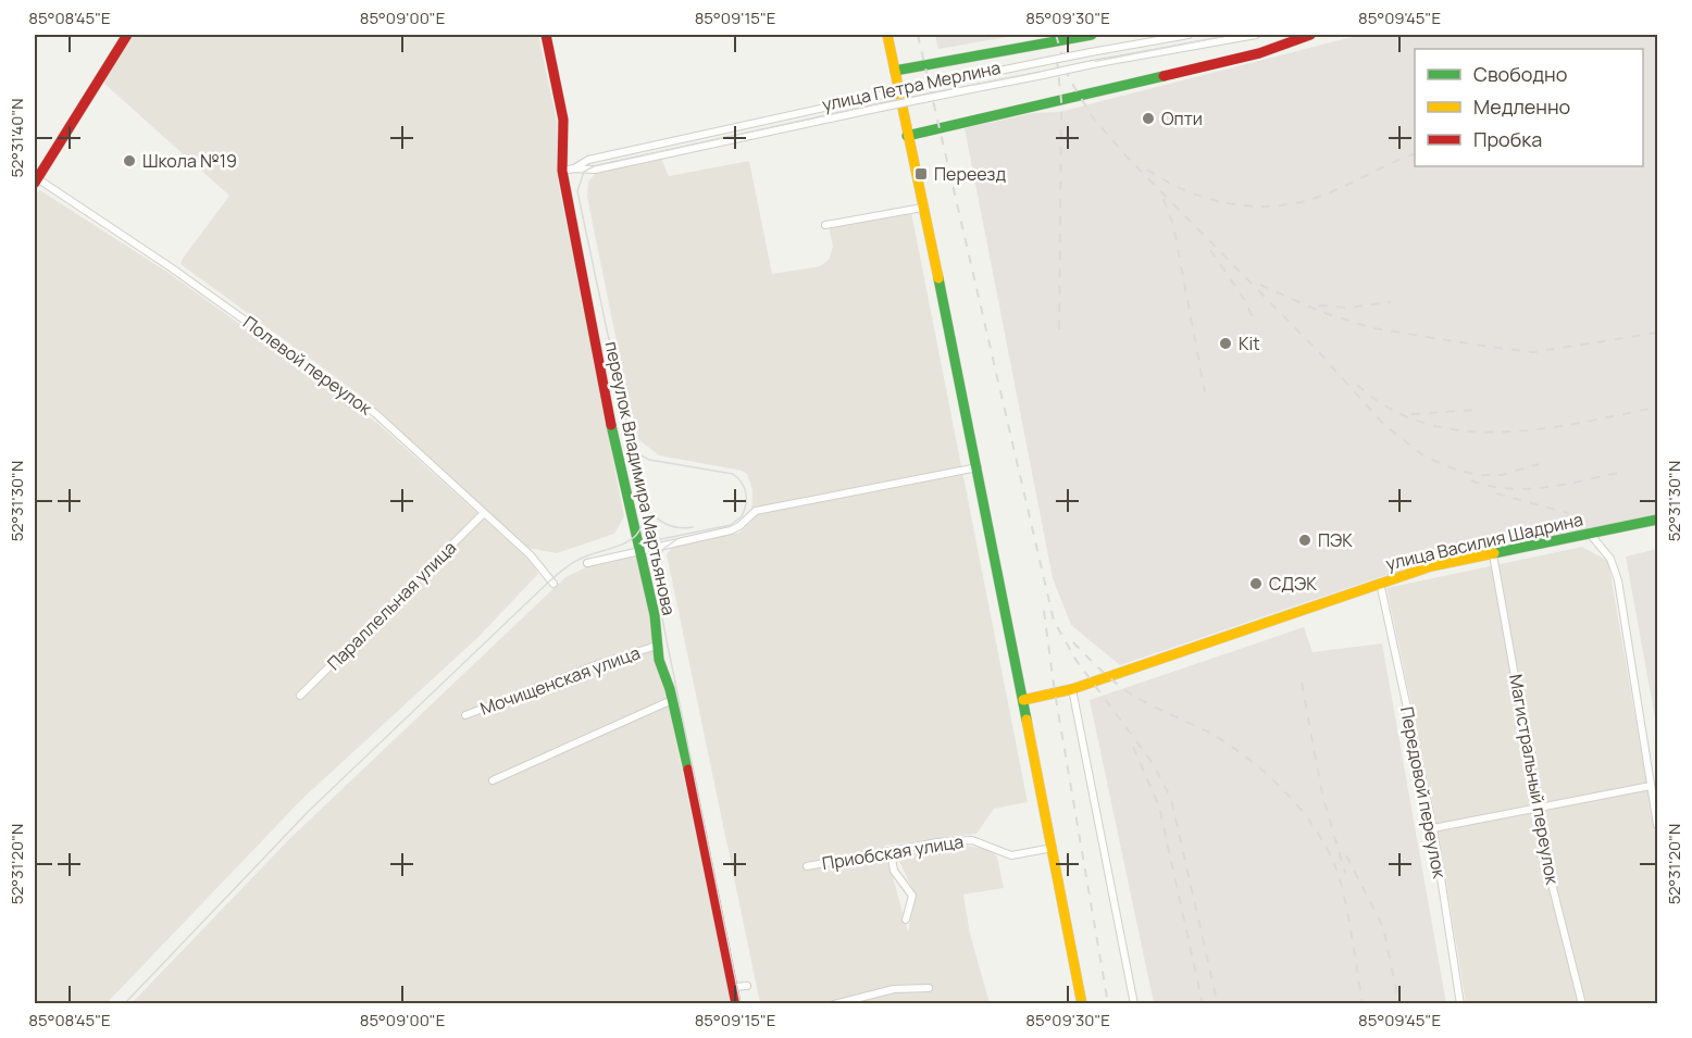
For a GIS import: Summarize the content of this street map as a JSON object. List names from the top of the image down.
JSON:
{
  "streets": {
    "street": [
      "улица Петра Мерлина",
      "Полевой переулок",
      "переулок Владимира Мартьянова",
      "улица Василия Шадрина",
      "Параллельная улица",
      "Мочищенская улица",
      "Магистральный переулок",
      "Передовой переулок",
      "Приобская улица"
    ]
  },
  "crossings": [
    ["улица Петра Мерлина", "переулок Владимира Мартьянова"],
    ["Полевой переулок", "Параллельная улица"],
    ["переулок Владимира Мартьянова", "Мочищенская улица"],
    ["улица Василия Шадрина", "Магистральный переулок"],
    ["улица Василия Шадрина", "Передовой переулок"]
  ],
  "places": {
    "other": [
      "Опти",
      "Школа №19",
      "Kit",
      "ПЭК",
      "СДЭК"
    ],
    "transit": ["Переезд"]
  },
  "legend": ["Свободно", "Медленно", "Пробка"],
  "coordinates": [
    "85°08'45\"E",
    "85°09'00\"E",
    "85°09'15\"E",
    "85°09'30\"E",
    "85°09'45\"E",
    "52°31'40\"N",
    "52°31'30\"N",
    "52°31'20\"N"
  ]
}
